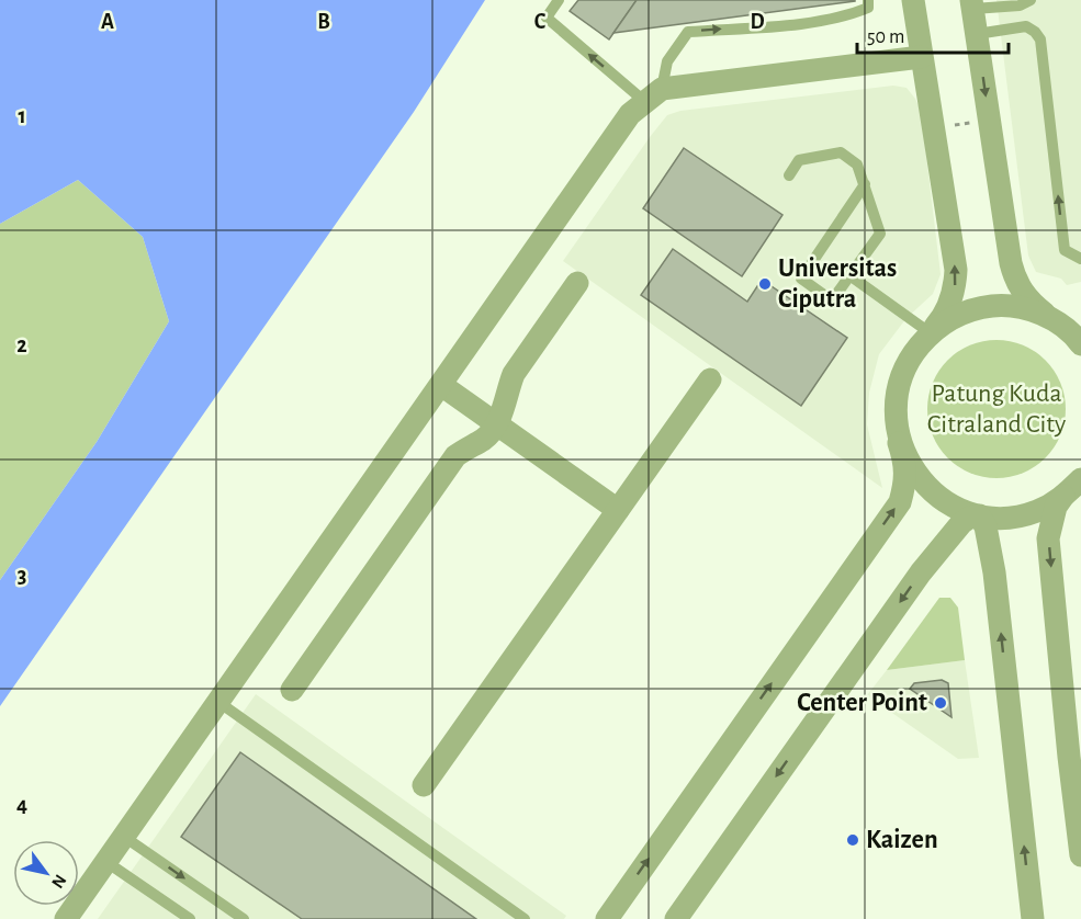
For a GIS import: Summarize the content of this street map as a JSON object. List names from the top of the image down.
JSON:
{
  "parks": ["Patung Kuda Citraland City"],
  "places": ["Universitas Ciputra", "Center Point", "Kaizen"],
  "scale_bar": "50 m",
  "north": "bottom right",
  "grid": {
    "columns": [
      "A",
      "B",
      "C",
      "D"
    ],
    "rows": [
      "1",
      "2",
      "3",
      "4"
    ]
  }
}
